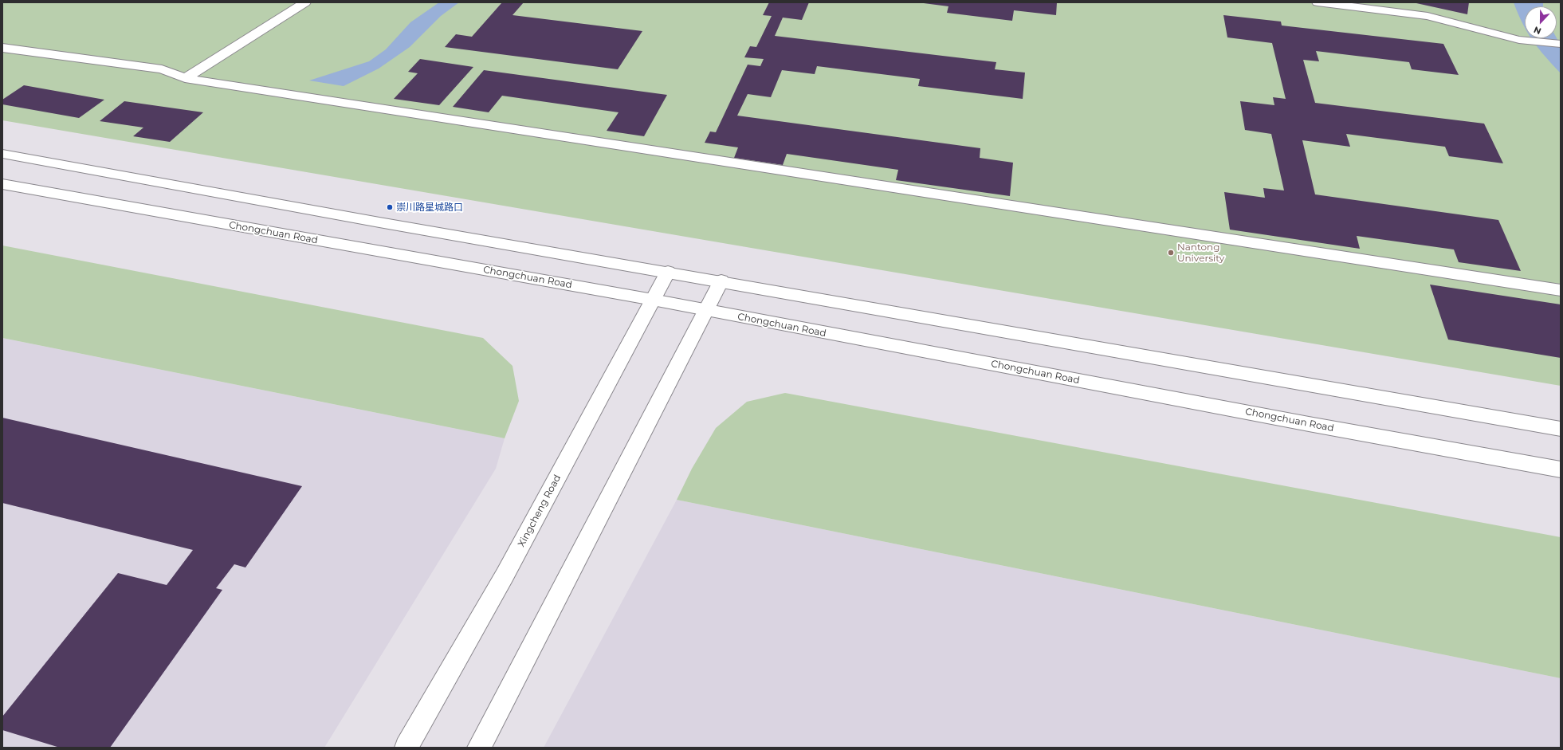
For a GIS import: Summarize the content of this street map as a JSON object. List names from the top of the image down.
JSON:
{
  "streets": {
    "main road": ["Chongchuan Road", "Xingcheng Road"]
  },
  "crossings": [
    ["Chongchuan Road", "Xingcheng Road"]
  ],
  "places": ["崇川路星城路口", "Nantong University"],
  "north": "bottom"
}
